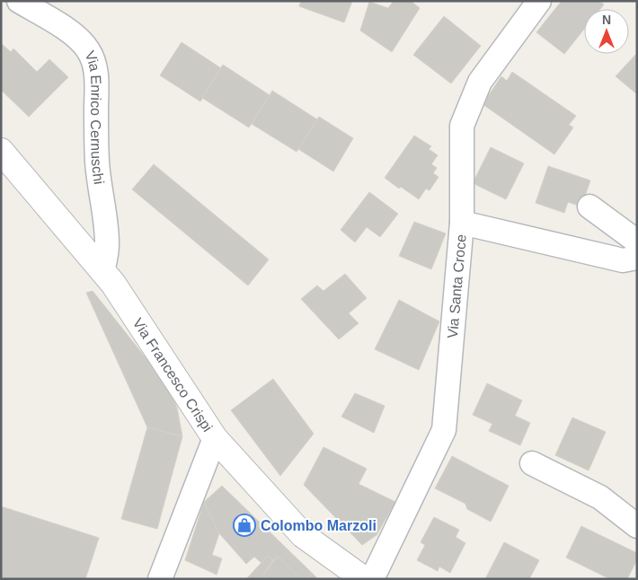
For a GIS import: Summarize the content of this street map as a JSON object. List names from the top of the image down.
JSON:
{
  "streets": {
    "street": ["Via Enrico Cernuschi", "Via Santa Croce", "Via Francesco Crispi"]
  },
  "crossings": [
    ["Via Enrico Cernuschi", "Via Francesco Crispi"]
  ],
  "places": {
    "shop": ["Colombo Marzoli"]
  },
  "north": "top"
}
